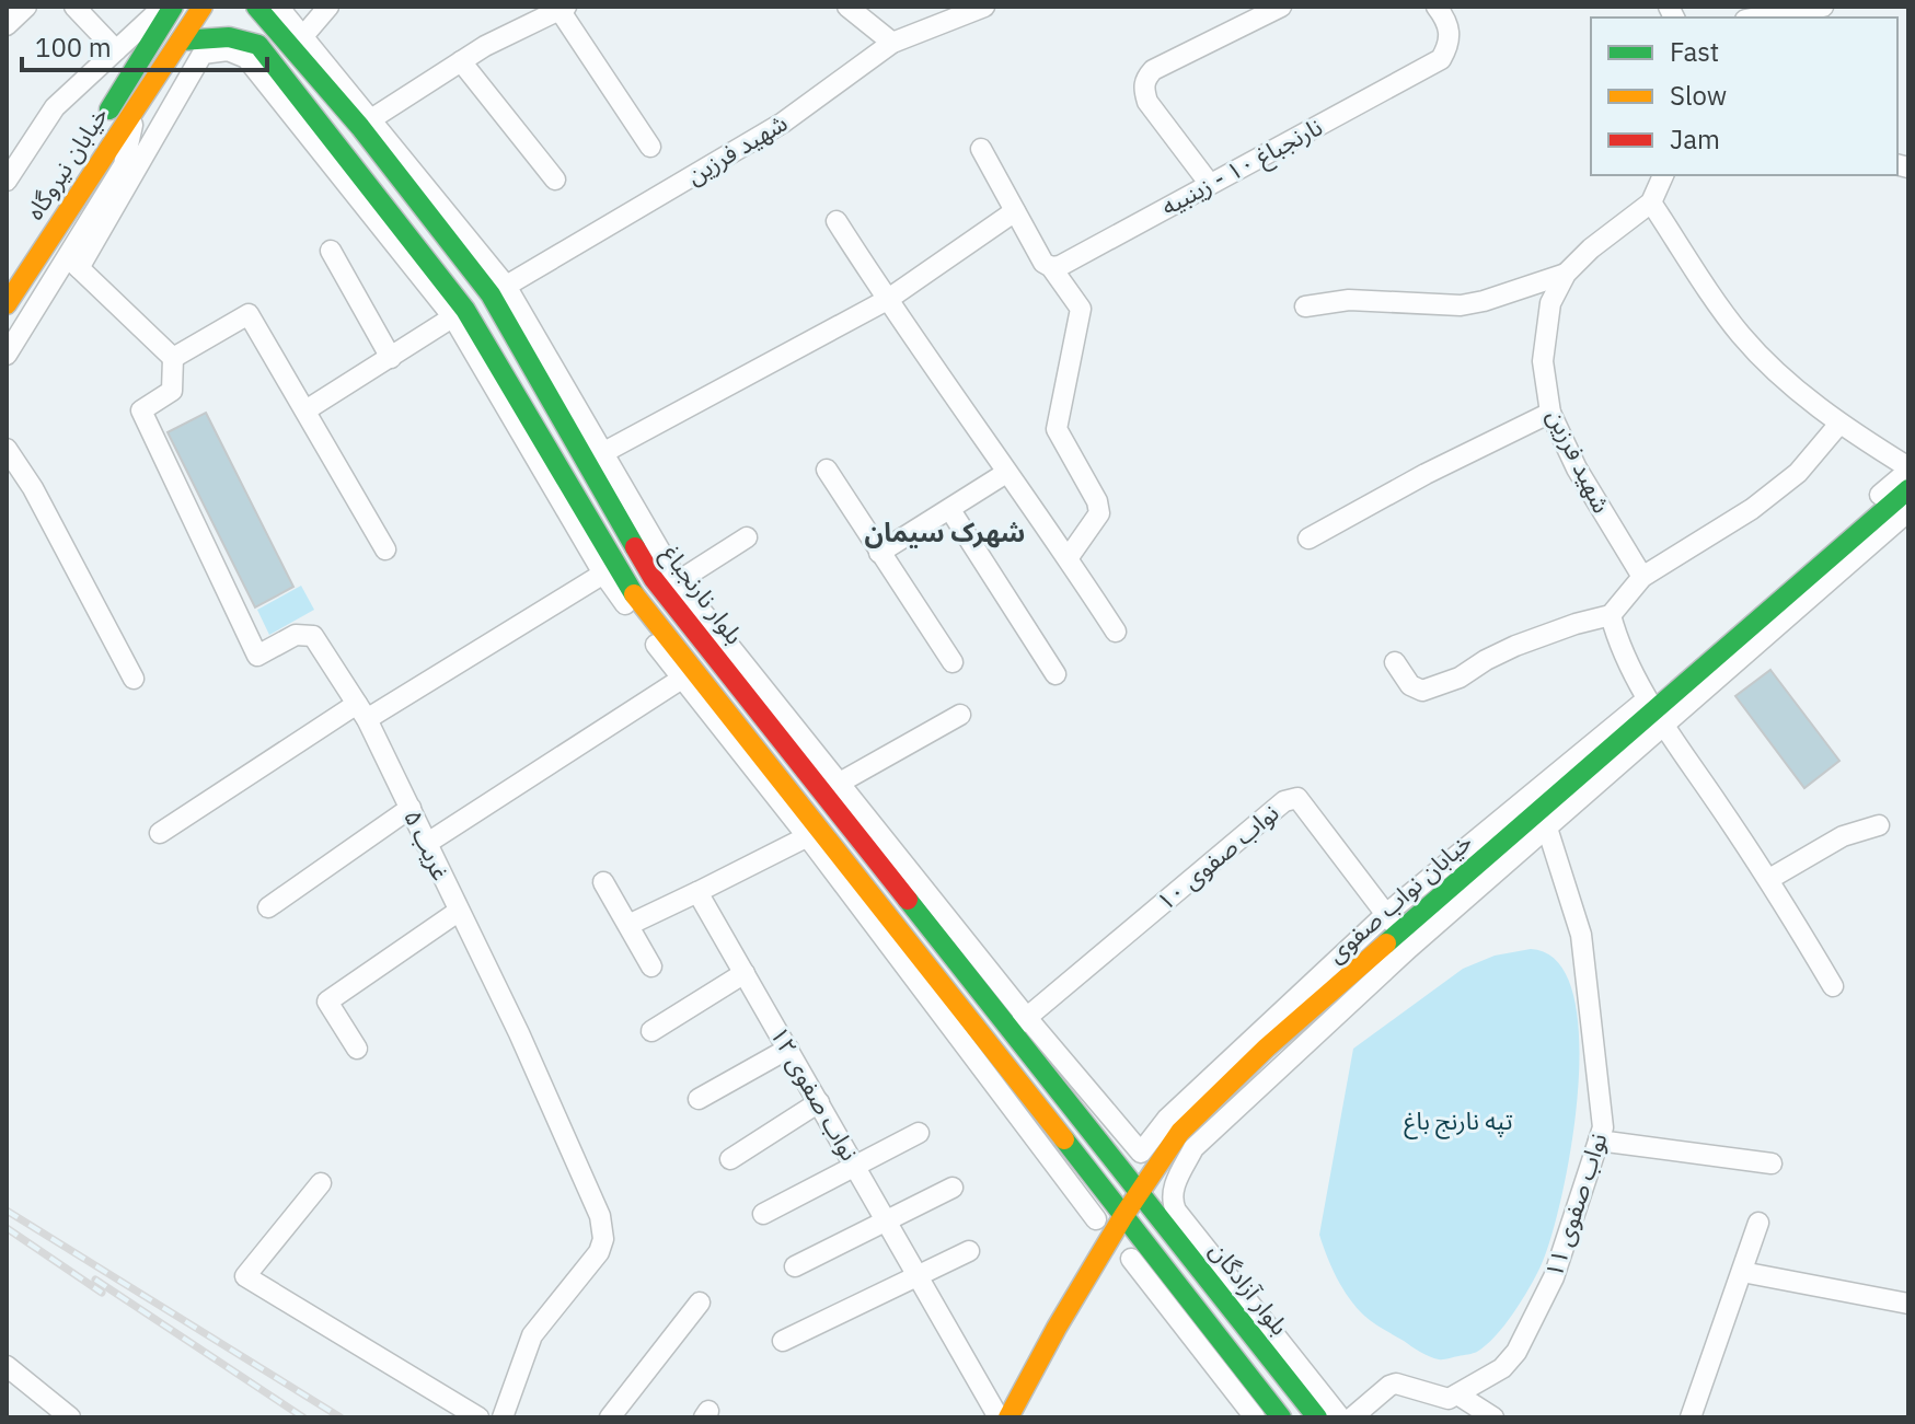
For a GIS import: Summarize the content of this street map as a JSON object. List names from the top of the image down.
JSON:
{
  "streets": {
    "main road": [
      "خیابان نیروگاه",
      "بلوار نارنجباغ",
      "خیابان نواب صفوی",
      "بلوار آزادگان"
    ],
    "street": [
      "شهید فرزین",
      "نارنجباغ ۱۰ - زینبیه",
      "غریب ۵",
      "نواب صفوی ۱۰",
      "نواب صفوی ۱۲",
      "نواب صفوی ۱۱"
    ]
  },
  "crossings": [
    ["شهید فرزین", "بلوار نارنجباغ"],
    ["بلوار نارنجباغ", "نواب صفوی ۱۰"],
    ["بلوار نارنجباغ", "خیابان نواب صفوی"],
    ["بلوار نارنجباغ", "بلوار آزادگان"],
    ["نواب صفوی ۱۰", "خیابان نواب صفوی"],
    ["خیابان نواب صفوی", "نواب صفوی ۱۱"],
    ["خیابان نواب صفوی", "بلوار آزادگان"]
  ],
  "districts": ["شهرک سیمان"],
  "parks": ["تپه نارنج باغ"],
  "legend": ["Fast", "Slow", "Jam"],
  "scale_bar": "100 m"
}
